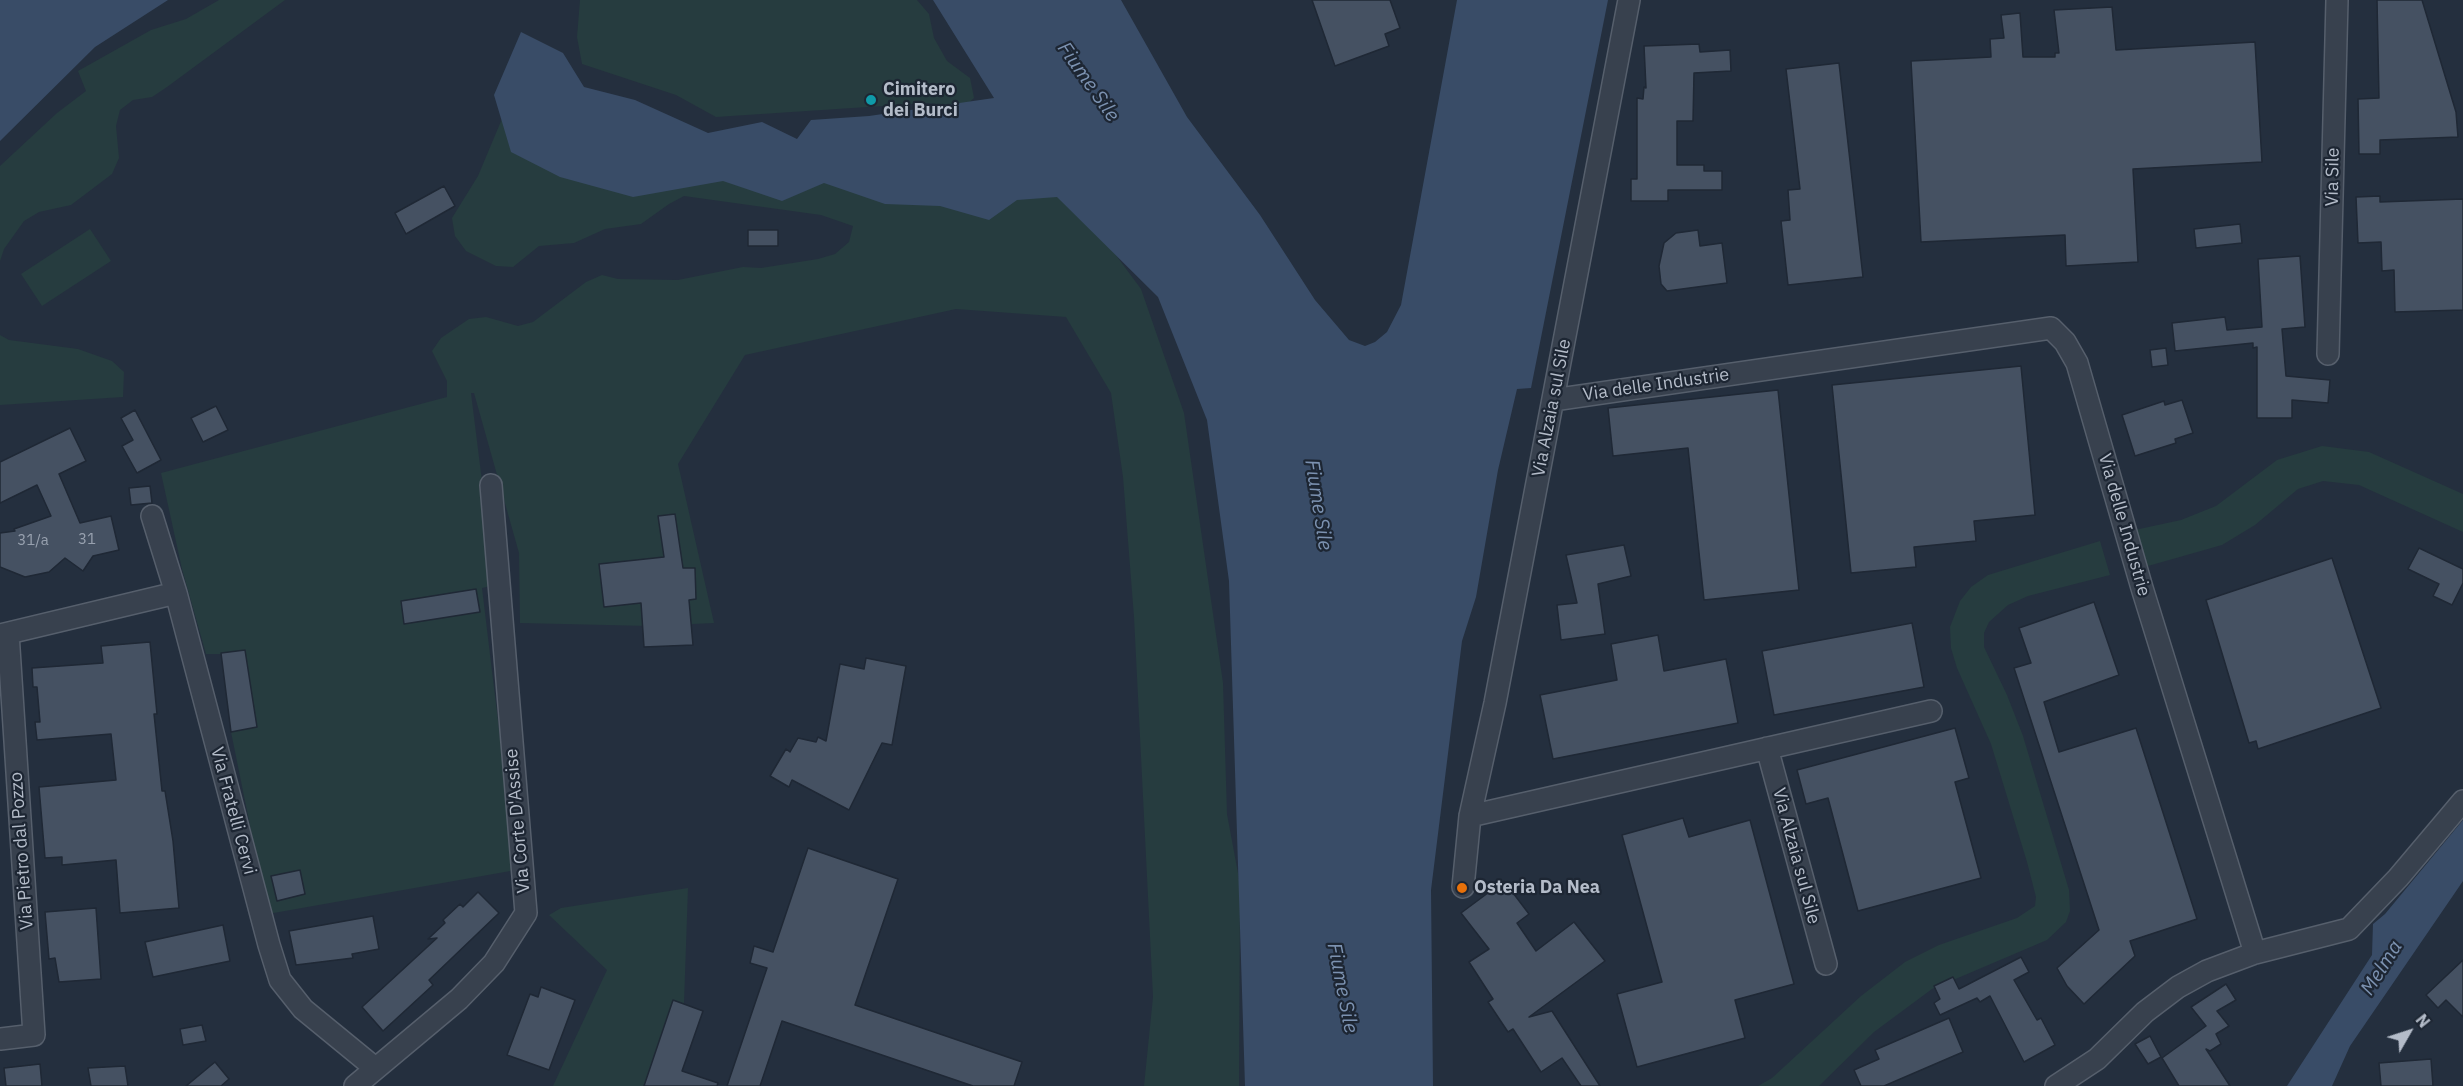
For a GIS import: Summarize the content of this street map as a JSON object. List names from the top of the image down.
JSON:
{
  "streets": {
    "street": [
      "Via Sile",
      "Via delle Industrie",
      "Via Alzaia sul Sile",
      "Via Fratelli Cervi",
      "Via Corte D'Assise",
      "Via Pietro dal Pozzo"
    ]
  },
  "crossings": [
    ["Via delle Industrie", "Via Alzaia sul Sile"],
    ["Via Fratelli Cervi", "Via Corte D'Assise"]
  ],
  "water": ["Fiume Sile", "Melma"],
  "places": ["Cimitero dei Burci", "Osteria Da Nea"],
  "house_numbers": ["31", "31/a"],
  "north": "top right"
}
